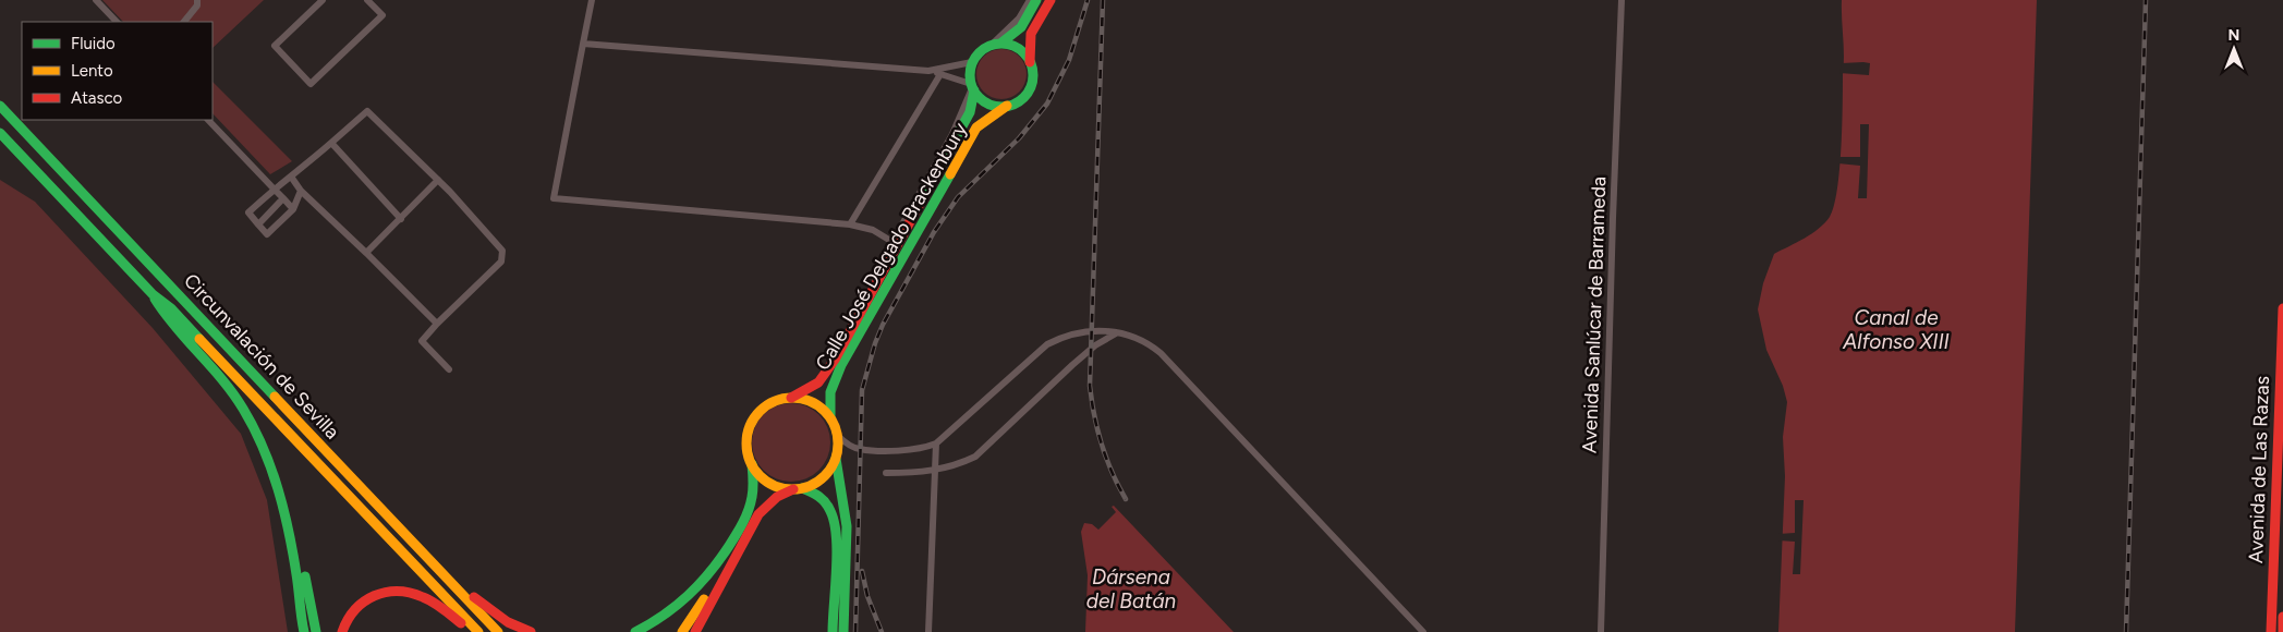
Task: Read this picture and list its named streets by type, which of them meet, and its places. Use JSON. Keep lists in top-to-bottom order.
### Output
{
  "streets": {
    "main road": ["Calle José Delgado Brackenbury", "Circunvalación de Sevilla", "Avenida de Las Razas"],
    "street": ["Avenida Sanlúcar de Barrameda"]
  },
  "water": ["Canal de Alfonso XIII", "Dársena del Batán"],
  "legend": ["Fluido", "Lento", "Atasco"],
  "north": "top"
}
